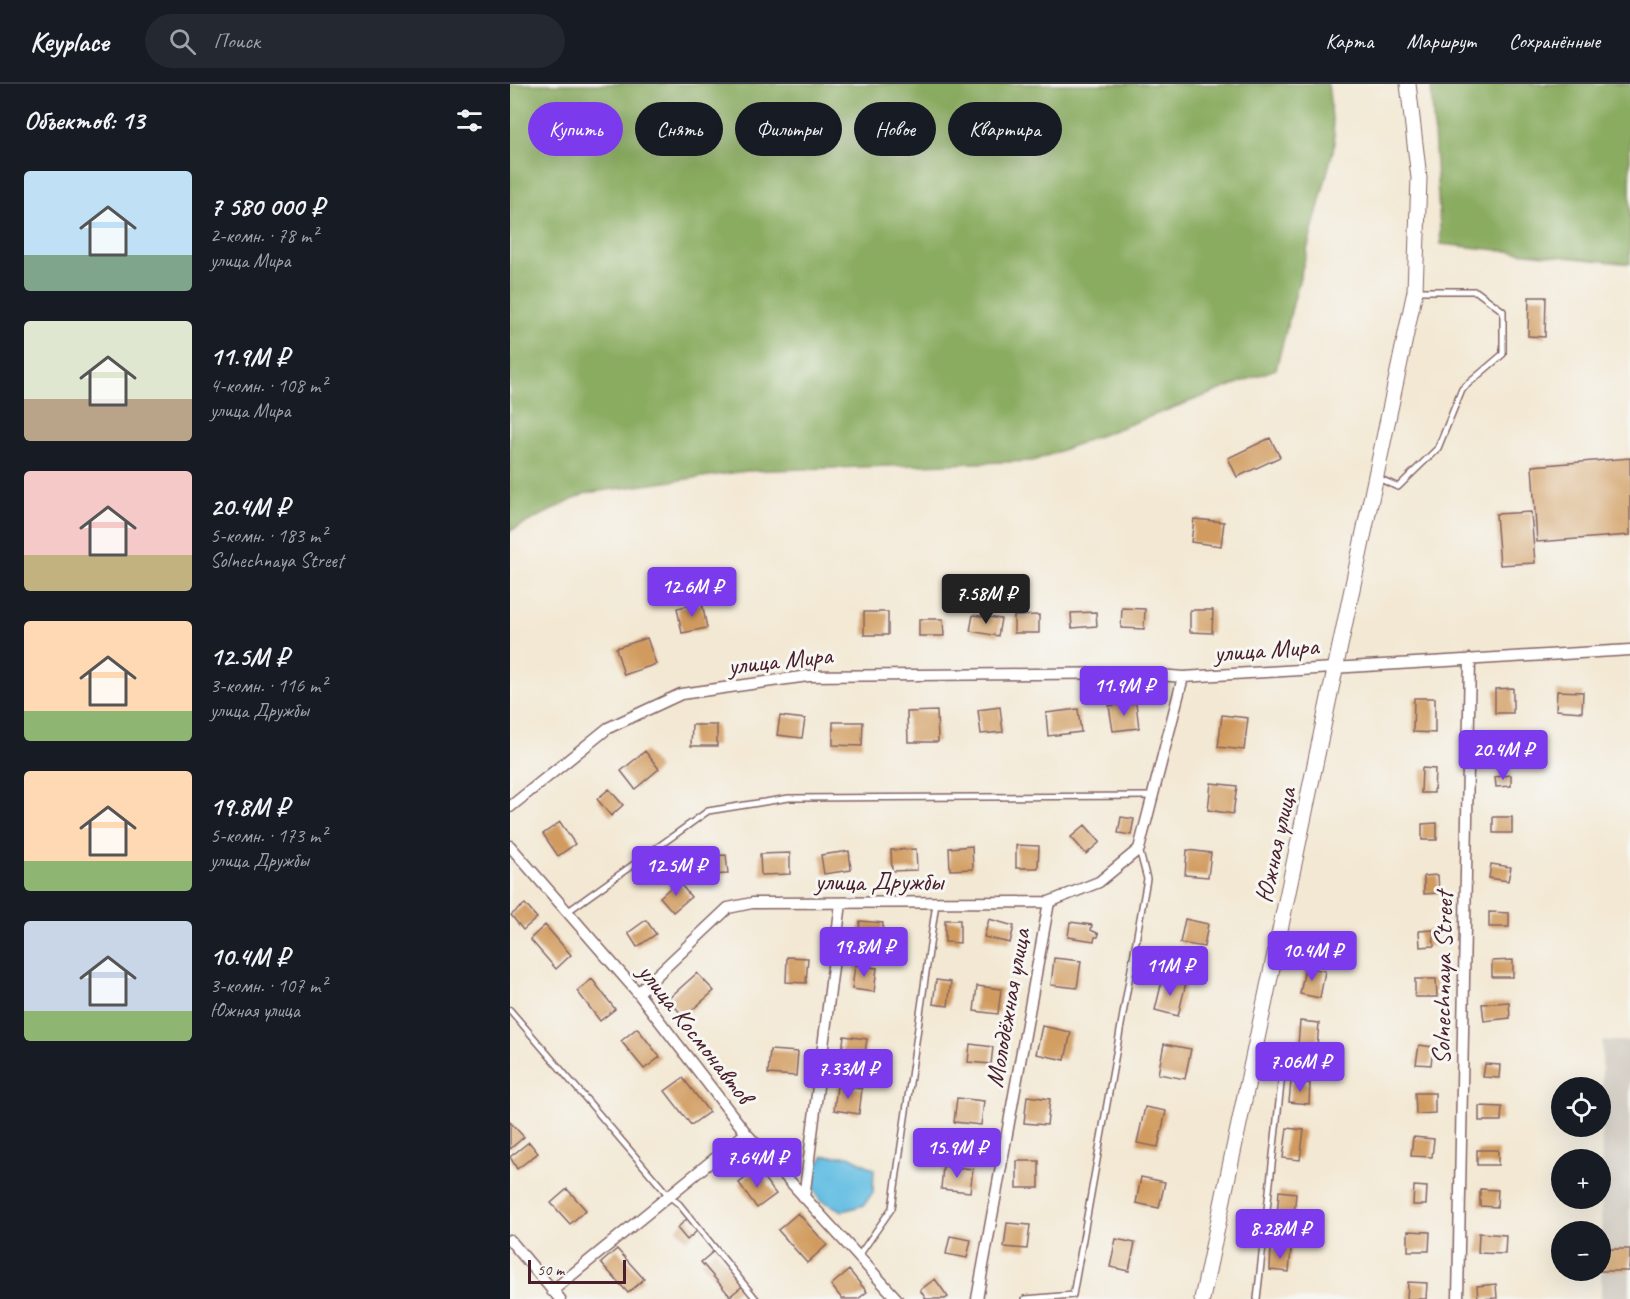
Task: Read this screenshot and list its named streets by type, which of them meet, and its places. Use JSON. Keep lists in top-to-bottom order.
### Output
{
  "streets": {
    "main road": ["Южная улица"],
    "street": [
      "улица Мира",
      "улица Дружбы",
      "Solnechnaya Street",
      "Молодёжная улица",
      "улица Космонавтов"
    ]
  },
  "crossings": [
    ["улица Мира", "Южная улица"],
    ["улица Мира", "Solnechnaya Street"],
    ["улица Дружбы", "Молодёжная улица"],
    ["улица Дружбы", "улица Космонавтов"]
  ],
  "scale_bar": "50 m",
  "page": {
    "header": "Keyplace",
    "search": "Поиск",
    "nav": ["Карта", "Маршрут", "Сохранённые"],
    "heading": "Объектов: 13",
    "chip": [
      "Купить",
      "Снять",
      "Фильтры",
      "Новое",
      "Квартира"
    ],
    "list": [
      {
        "name": "7 580 000 ₽",
        "note": "2-комн. · 78 m² · улица Мира"
      },
      {
        "name": "11.9M ₽",
        "note": "4-комн. · 108 m² · улица Мира"
      },
      {
        "name": "20.4M ₽",
        "note": "5-комн. · 183 m² · Solnechnaya Street"
      },
      {
        "name": "12.5M ₽",
        "note": "3-комн. · 116 m² · улица Дружбы"
      },
      {
        "name": "19.8M ₽",
        "note": "5-комн. · 173 m² · улица Дружбы"
      },
      {
        "name": "10.4M ₽",
        "note": "3-комн. · 107 m² · Южная улица"
      }
    ],
    "price": [
      "12.6M ₽",
      "7.58M ₽",
      "11.9M ₽",
      "20.4M ₽",
      "12.5M ₽",
      "19.8M ₽",
      "10.4M ₽",
      "11M ₽",
      "7.06M ₽",
      "7.33M ₽",
      "15.9M ₽",
      "7.64M ₽",
      "8.28M ₽"
    ],
    "map_buttons": ["+", "−"],
    "scale": "50 m"
  }
}
